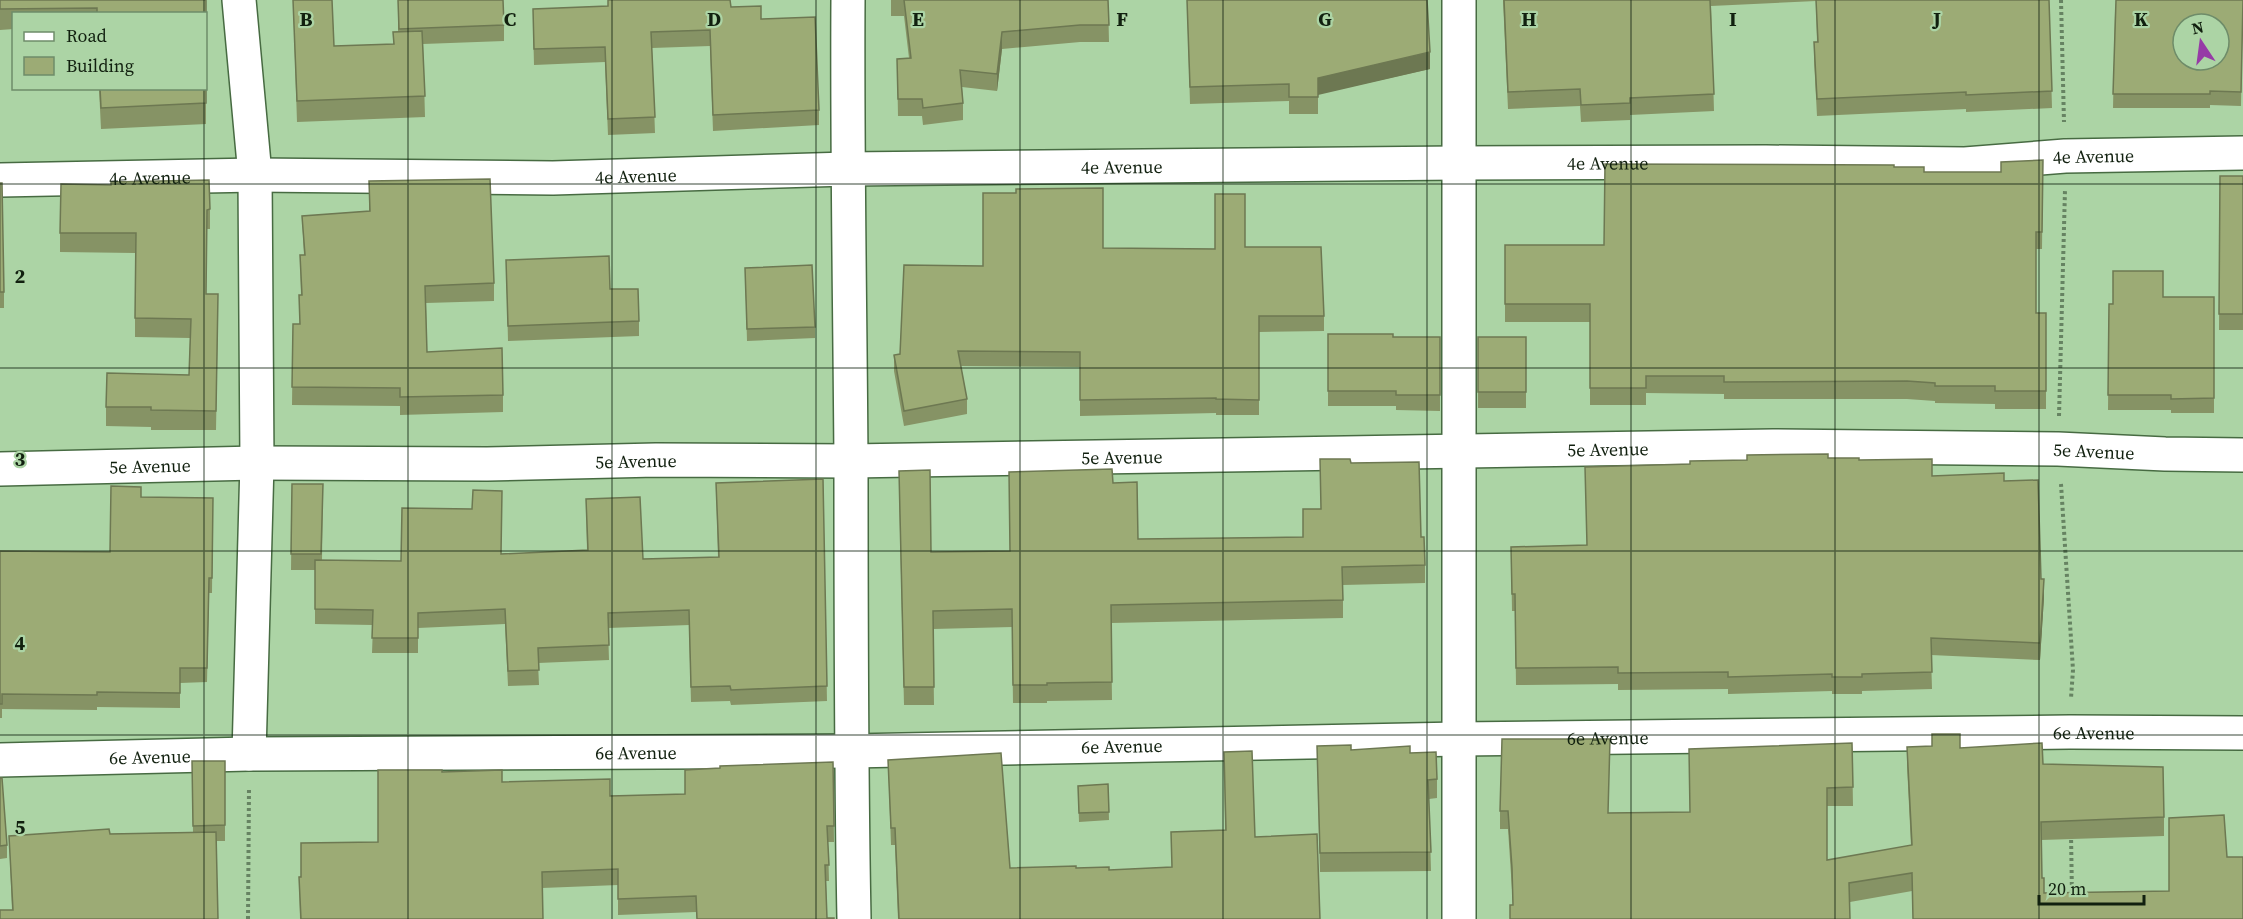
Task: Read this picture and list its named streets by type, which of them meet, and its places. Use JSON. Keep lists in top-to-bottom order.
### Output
{
  "streets": {
    "street": ["4e Avenue", "5e Avenue", "6e Avenue"]
  },
  "legend": ["Road", "Building"],
  "scale_bar": "20 m",
  "north": "top",
  "grid": {
    "columns": [
      "B",
      "C",
      "D",
      "E",
      "F",
      "G",
      "H",
      "I",
      "J",
      "K"
    ],
    "rows": [
      "2",
      "3",
      "4",
      "5"
    ]
  }
}
